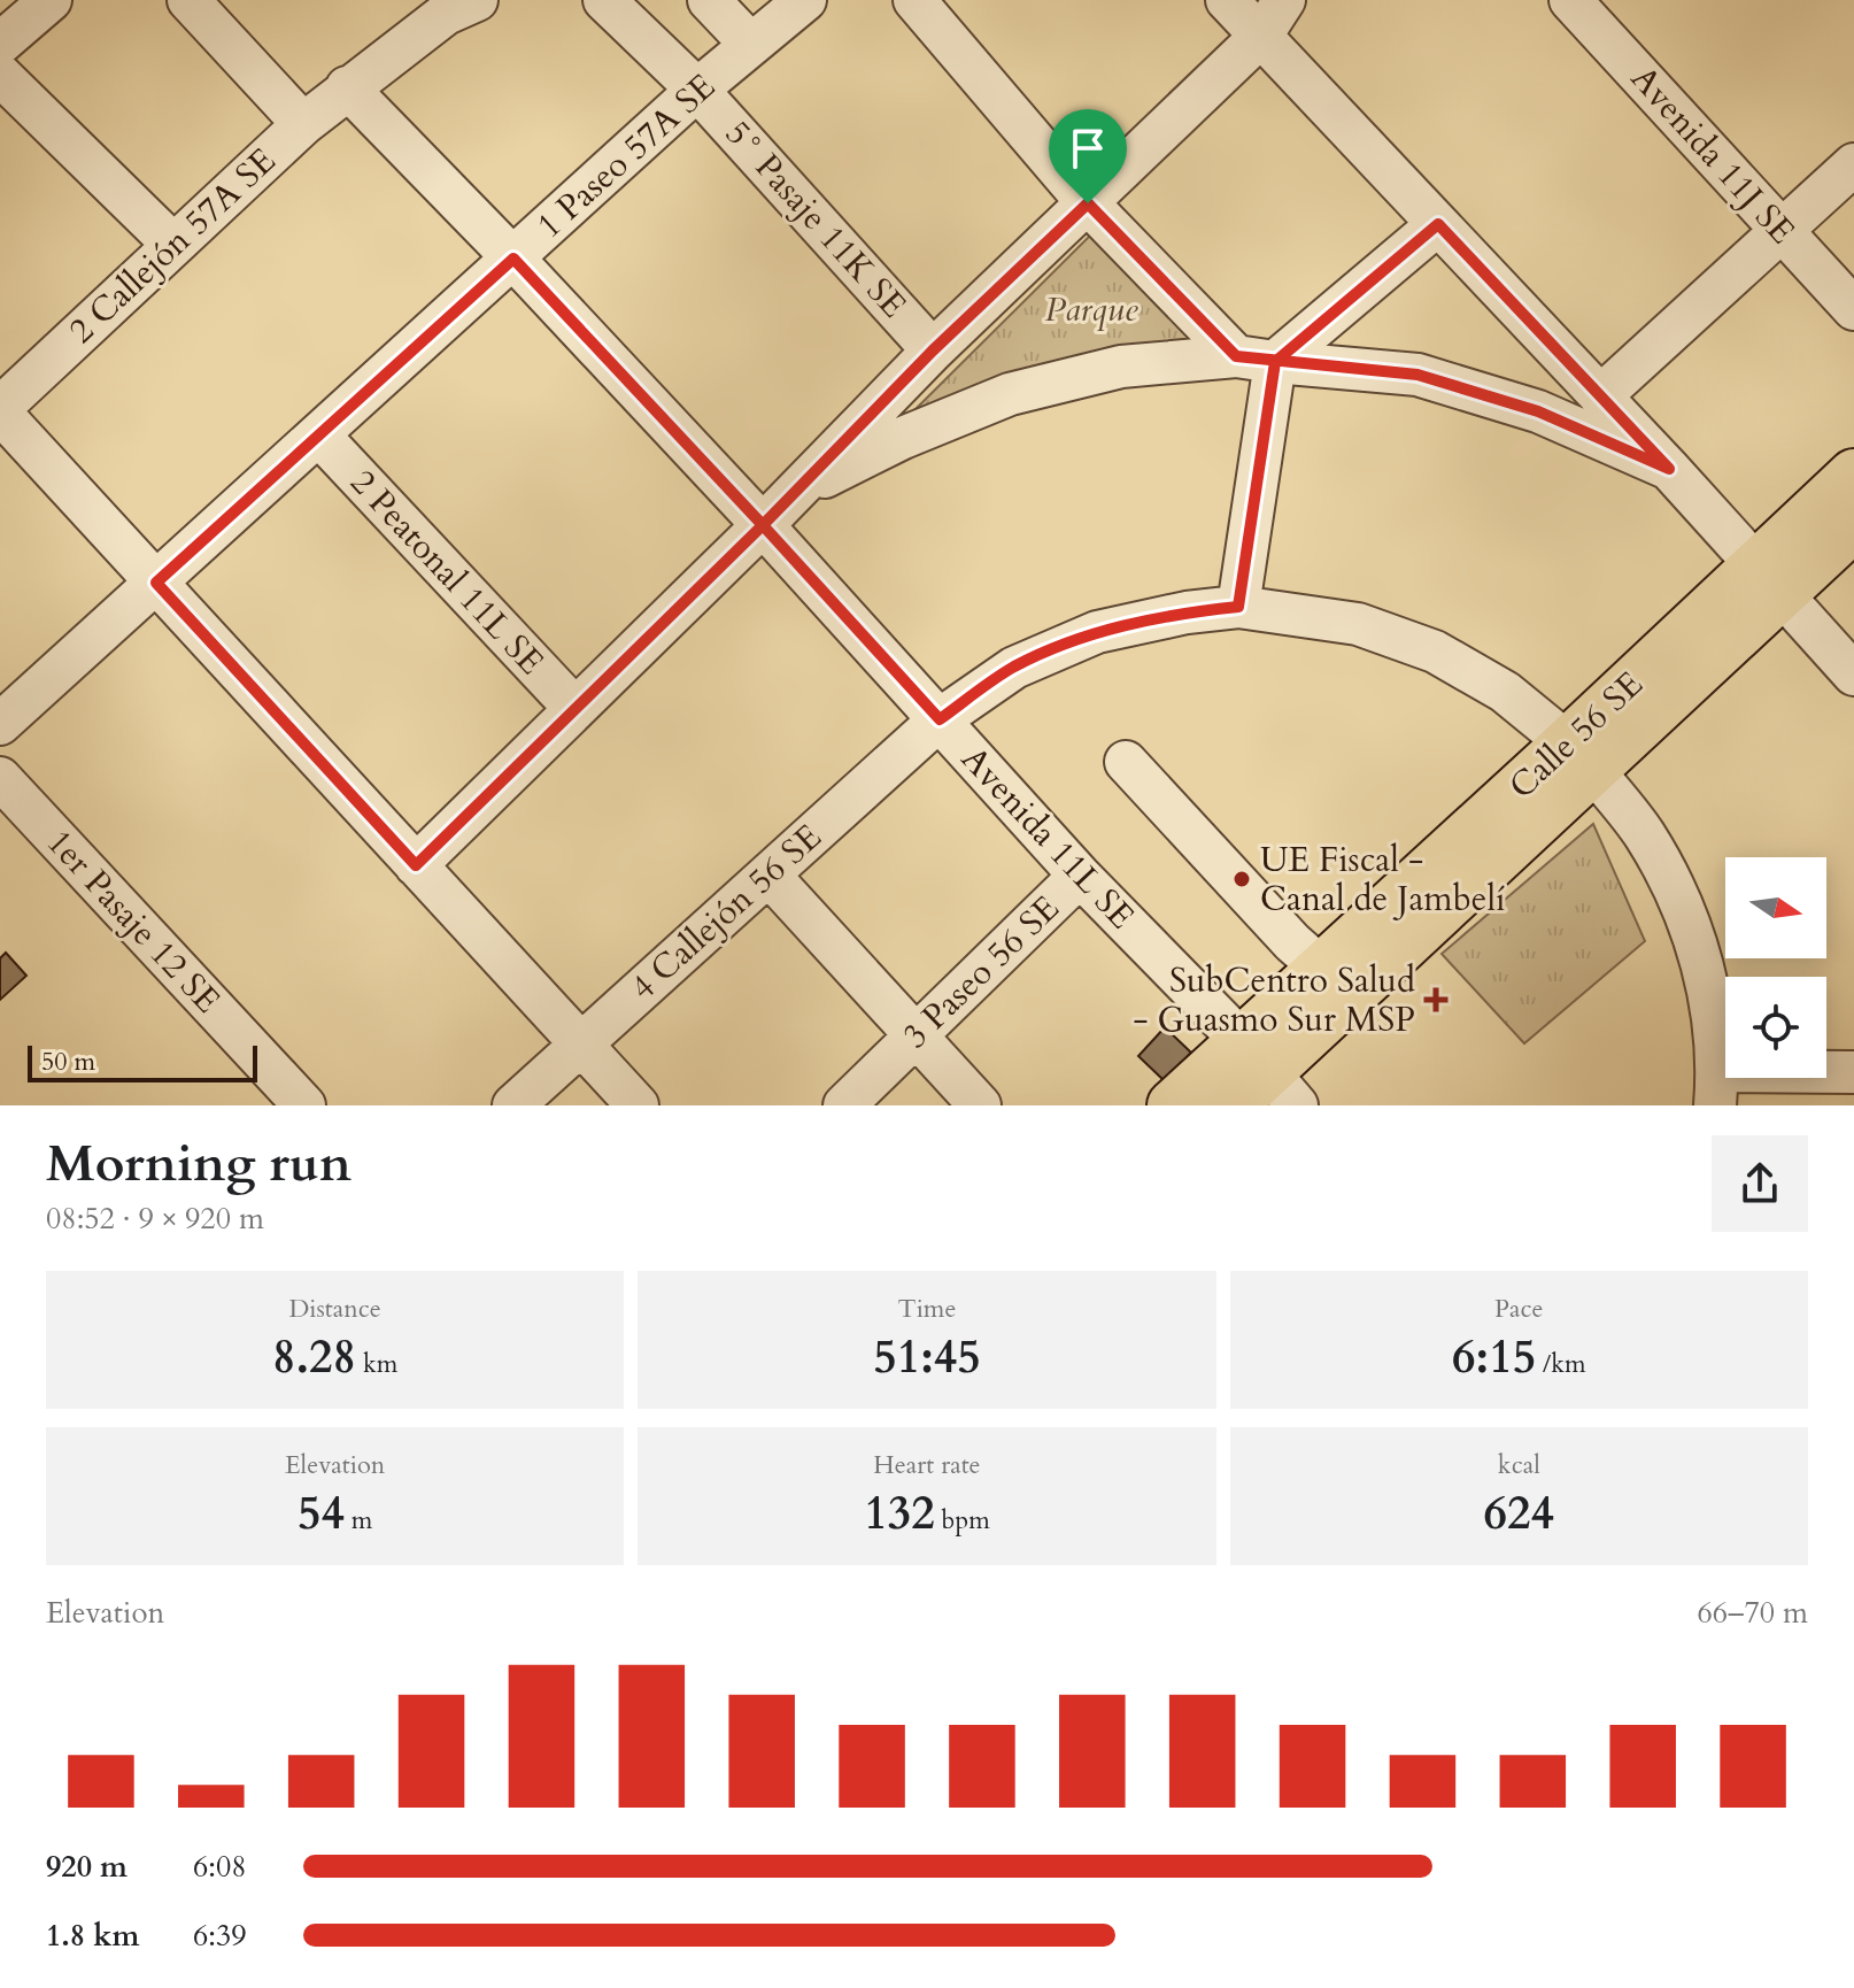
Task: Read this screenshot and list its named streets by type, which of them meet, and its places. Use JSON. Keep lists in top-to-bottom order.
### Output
{
  "streets": {
    "main road": ["Calle 56 SE"],
    "street": [
      "Avenida 11J SE",
      "1 Paseo 57A SE",
      "5° Pasaje 11K SE",
      "2 Callejón 57A SE",
      "2 Peatonal 11L SE",
      "Avenida 11L SE",
      "4 Callejón 56 SE",
      "1er Pasaje 12 SE",
      "3 Paseo 56 SE"
    ]
  },
  "crossings": [
    ["1 Paseo 57A SE", "5° Pasaje 11K SE"],
    ["1 Paseo 57A SE", "2 Peatonal 11L SE"],
    ["1 Paseo 57A SE", "Avenida 11L SE"],
    ["2 Callejón 57A SE", "Avenida 11L SE"],
    ["Calle 56 SE", "Avenida 11L SE"],
    ["Calle 56 SE", "4 Callejón 56 SE"],
    ["Avenida 11L SE", "4 Callejón 56 SE"],
    ["Avenida 11L SE", "3 Paseo 56 SE"]
  ],
  "parks": ["Parque"],
  "places": {
    "other": ["UE Fiscal - Canal de Jambelí"],
    "health": ["SubCentro Salud - Guasmo Sur MSP"]
  },
  "scale_bar": "50 m",
  "north": "right",
  "page": {
    "scale": "50 m",
    "heading": ["Morning run", "08:52 · 9 × 920 m"],
    "stats": [
      ["Distance", "8.28 km"],
      ["Time", "51:45"],
      ["Pace", "6:15 /km"],
      ["Elevation", "54 m"],
      ["Heart rate", "132 bpm"],
      ["kcal", "624"]
    ],
    "chart": ["Elevation", "66–70 m"],
    "list": [
      {
        "name": "920 m",
        "note": "6:08"
      },
      {
        "name": "1.8 km",
        "note": "6:39"
      }
    ]
  }
}
